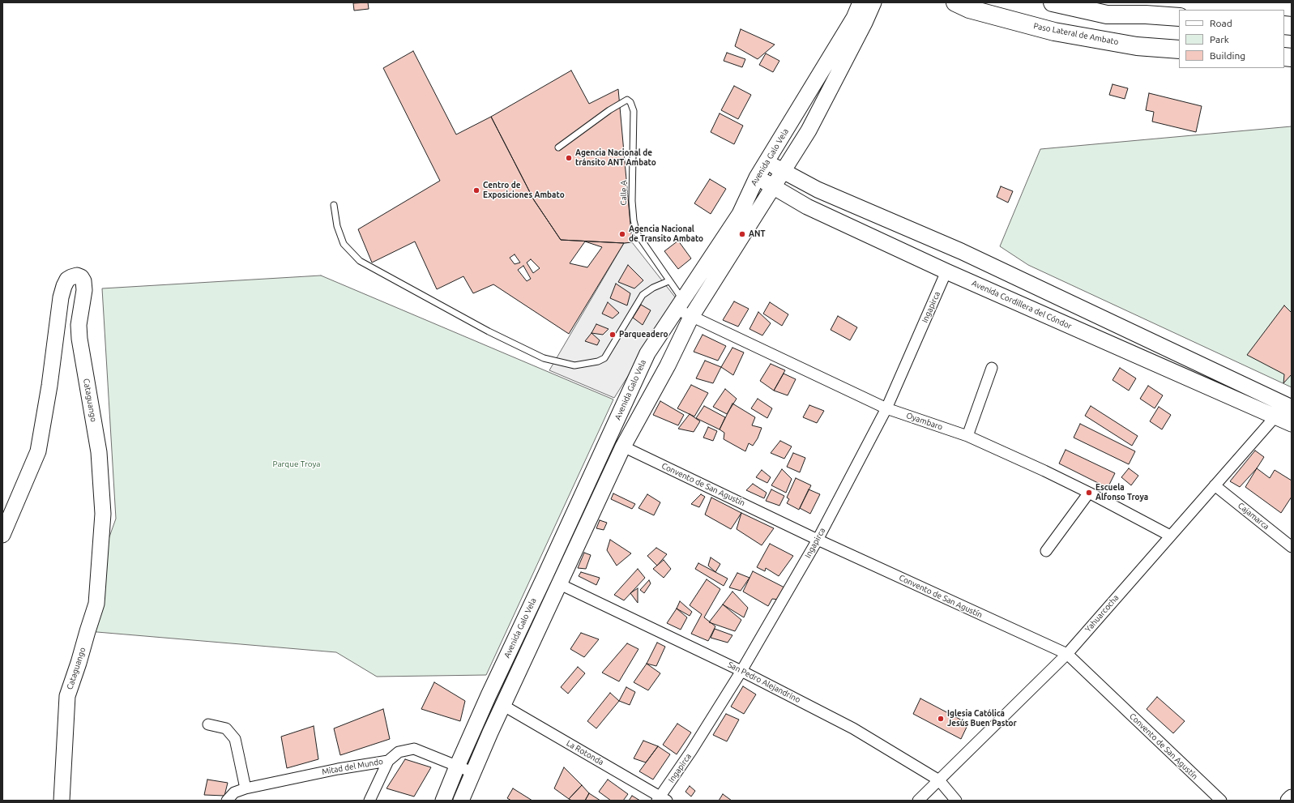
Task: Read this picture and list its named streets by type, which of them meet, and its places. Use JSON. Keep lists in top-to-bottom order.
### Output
{
  "streets": {
    "highway": ["Paso Lateral de Ambato"],
    "street": [
      "Avenida Galo Vela",
      "Avenida Cordillera del Cóndor",
      "Ingapirca",
      "Cataguango",
      "Oyambaro",
      "Convento de San Agustín",
      "Cajamarca",
      "Yahuarcocha",
      "San Pedro Alejandrino",
      "La Rotonda",
      "Mitad del Mundo"
    ],
    "lane": ["Calle A"]
  },
  "crossings": [
    ["Avenida Galo Vela", "Calle A"],
    ["Avenida Galo Vela", "Avenida Cordillera del Cóndor"],
    ["Avenida Galo Vela", "Oyambaro"],
    ["Avenida Galo Vela", "Mitad del Mundo"],
    ["Calle A", "Oyambaro"],
    ["Avenida Cordillera del Cóndor", "Ingapirca"],
    ["Avenida Cordillera del Cóndor", "Yahuarcocha"],
    ["Ingapirca", "Oyambaro"],
    ["Ingapirca", "Convento de San Agustín"],
    ["Ingapirca", "San Pedro Alejandrino"],
    ["Ingapirca", "La Rotonda"],
    ["Oyambaro", "Yahuarcocha"],
    ["Convento de San Agustín", "Yahuarcocha"],
    ["Cajamarca", "Yahuarcocha"],
    ["Yahuarcocha", "San Pedro Alejandrino"]
  ],
  "parks": ["Parque Troya"],
  "places": [
    "Agencia Nacional de tránsito ANT Ambato",
    "Centro de Exposiciones Ambato",
    "Agencia Nacional de Transito Ambato",
    "ANT",
    "Parqueadero",
    "Escuela Alfonso Troya",
    "Iglesia Católica Jesús Buen Pastor"
  ],
  "legend": ["Road", "Park", "Building"]
}
